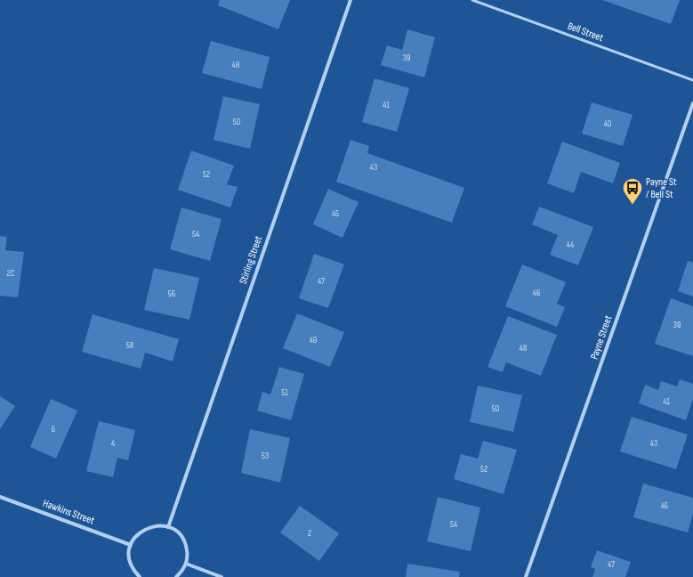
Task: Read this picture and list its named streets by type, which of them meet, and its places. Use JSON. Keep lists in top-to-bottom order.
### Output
{
  "streets": {
    "street": ["Stirling Street", "Payne Street", "Hawkins Street"],
    "lane": ["Bell Street"]
  },
  "places": {
    "bus stop": ["Payne St / Bell St"]
  },
  "house_numbers": [
    "39",
    "48",
    "41",
    "50",
    "40",
    "43",
    "52",
    "45",
    "54",
    "44",
    "2C",
    "47",
    "46",
    "56",
    "39",
    "49",
    "58",
    "48",
    "51",
    "41",
    "50",
    "6",
    "4",
    "43",
    "53",
    "52",
    "45",
    "54",
    "2",
    "47"
  ]
}
